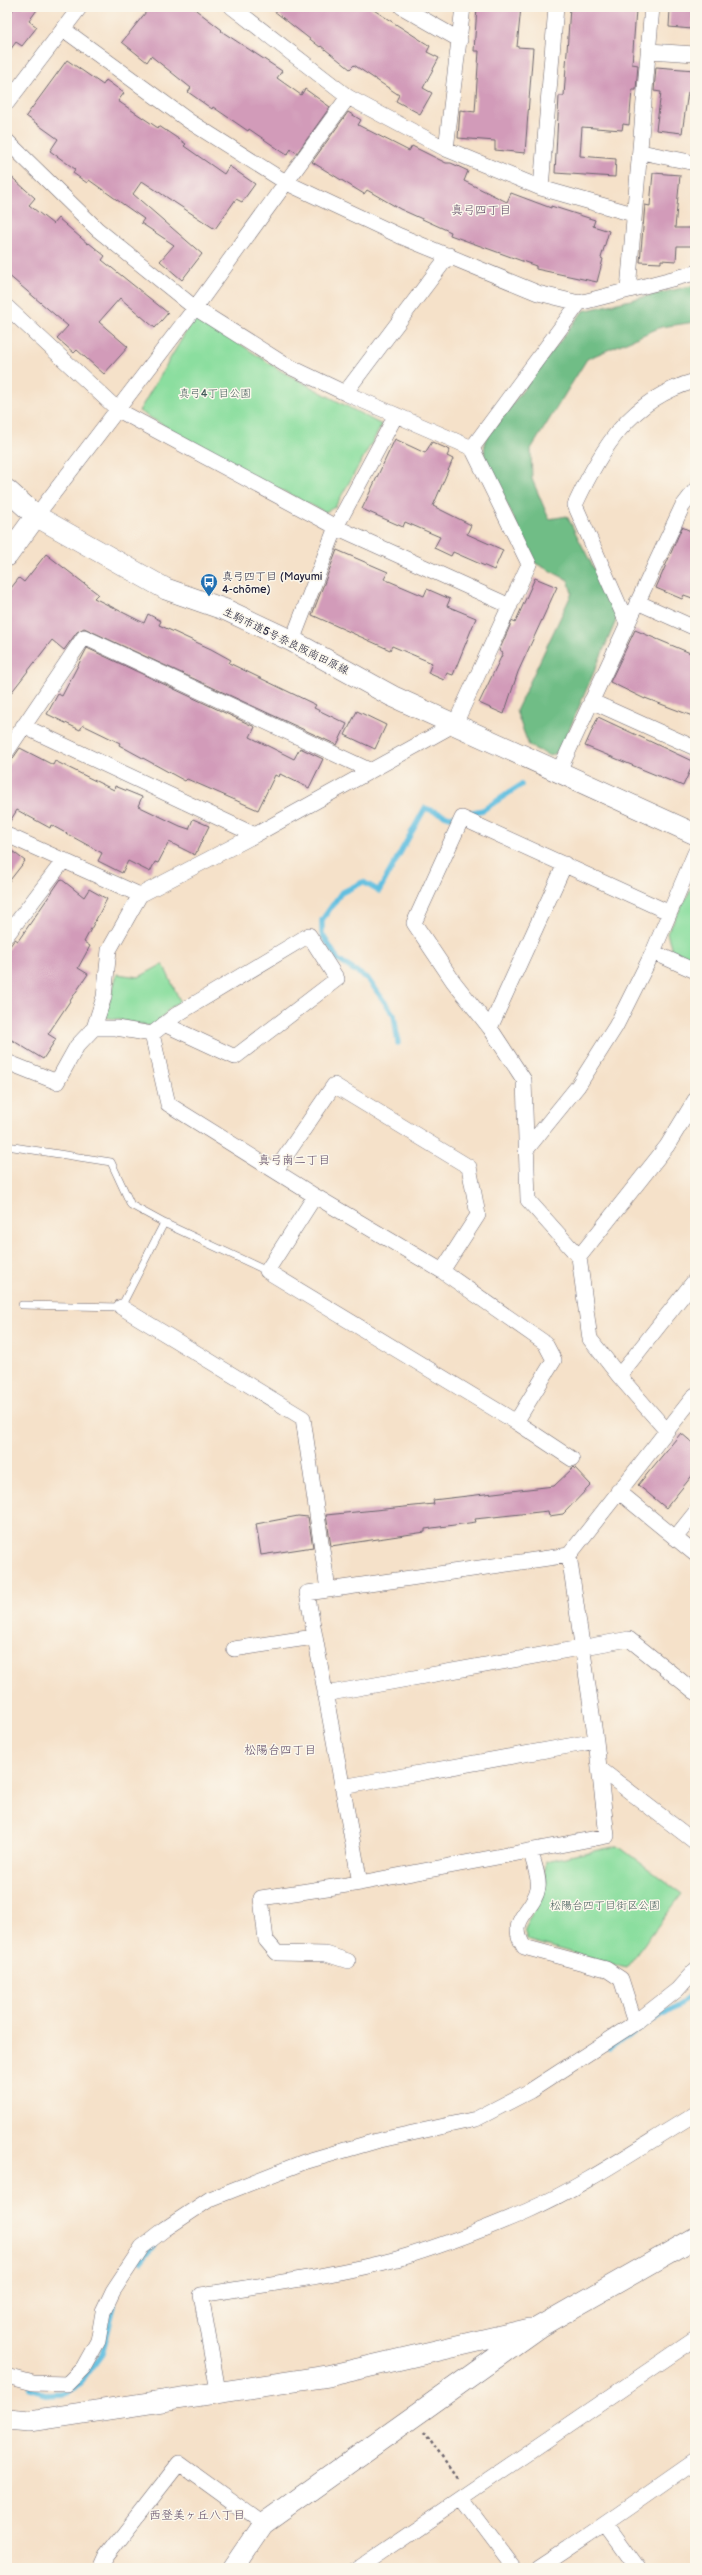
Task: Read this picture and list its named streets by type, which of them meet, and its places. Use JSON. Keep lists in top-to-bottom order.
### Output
{
  "streets": {
    "street": ["生駒市道5号奈良阪南田原線"]
  },
  "districts": [
    "真弓四丁目",
    "真弓南二丁目",
    "松陽台四丁目",
    "西登美ヶ丘八丁目"
  ],
  "parks": ["真弓4丁目公園", "松陽台四丁目街区公園"],
  "places": {
    "bus stop": ["真弓四丁目 (Mayumi 4-chōme)"]
  }
}
